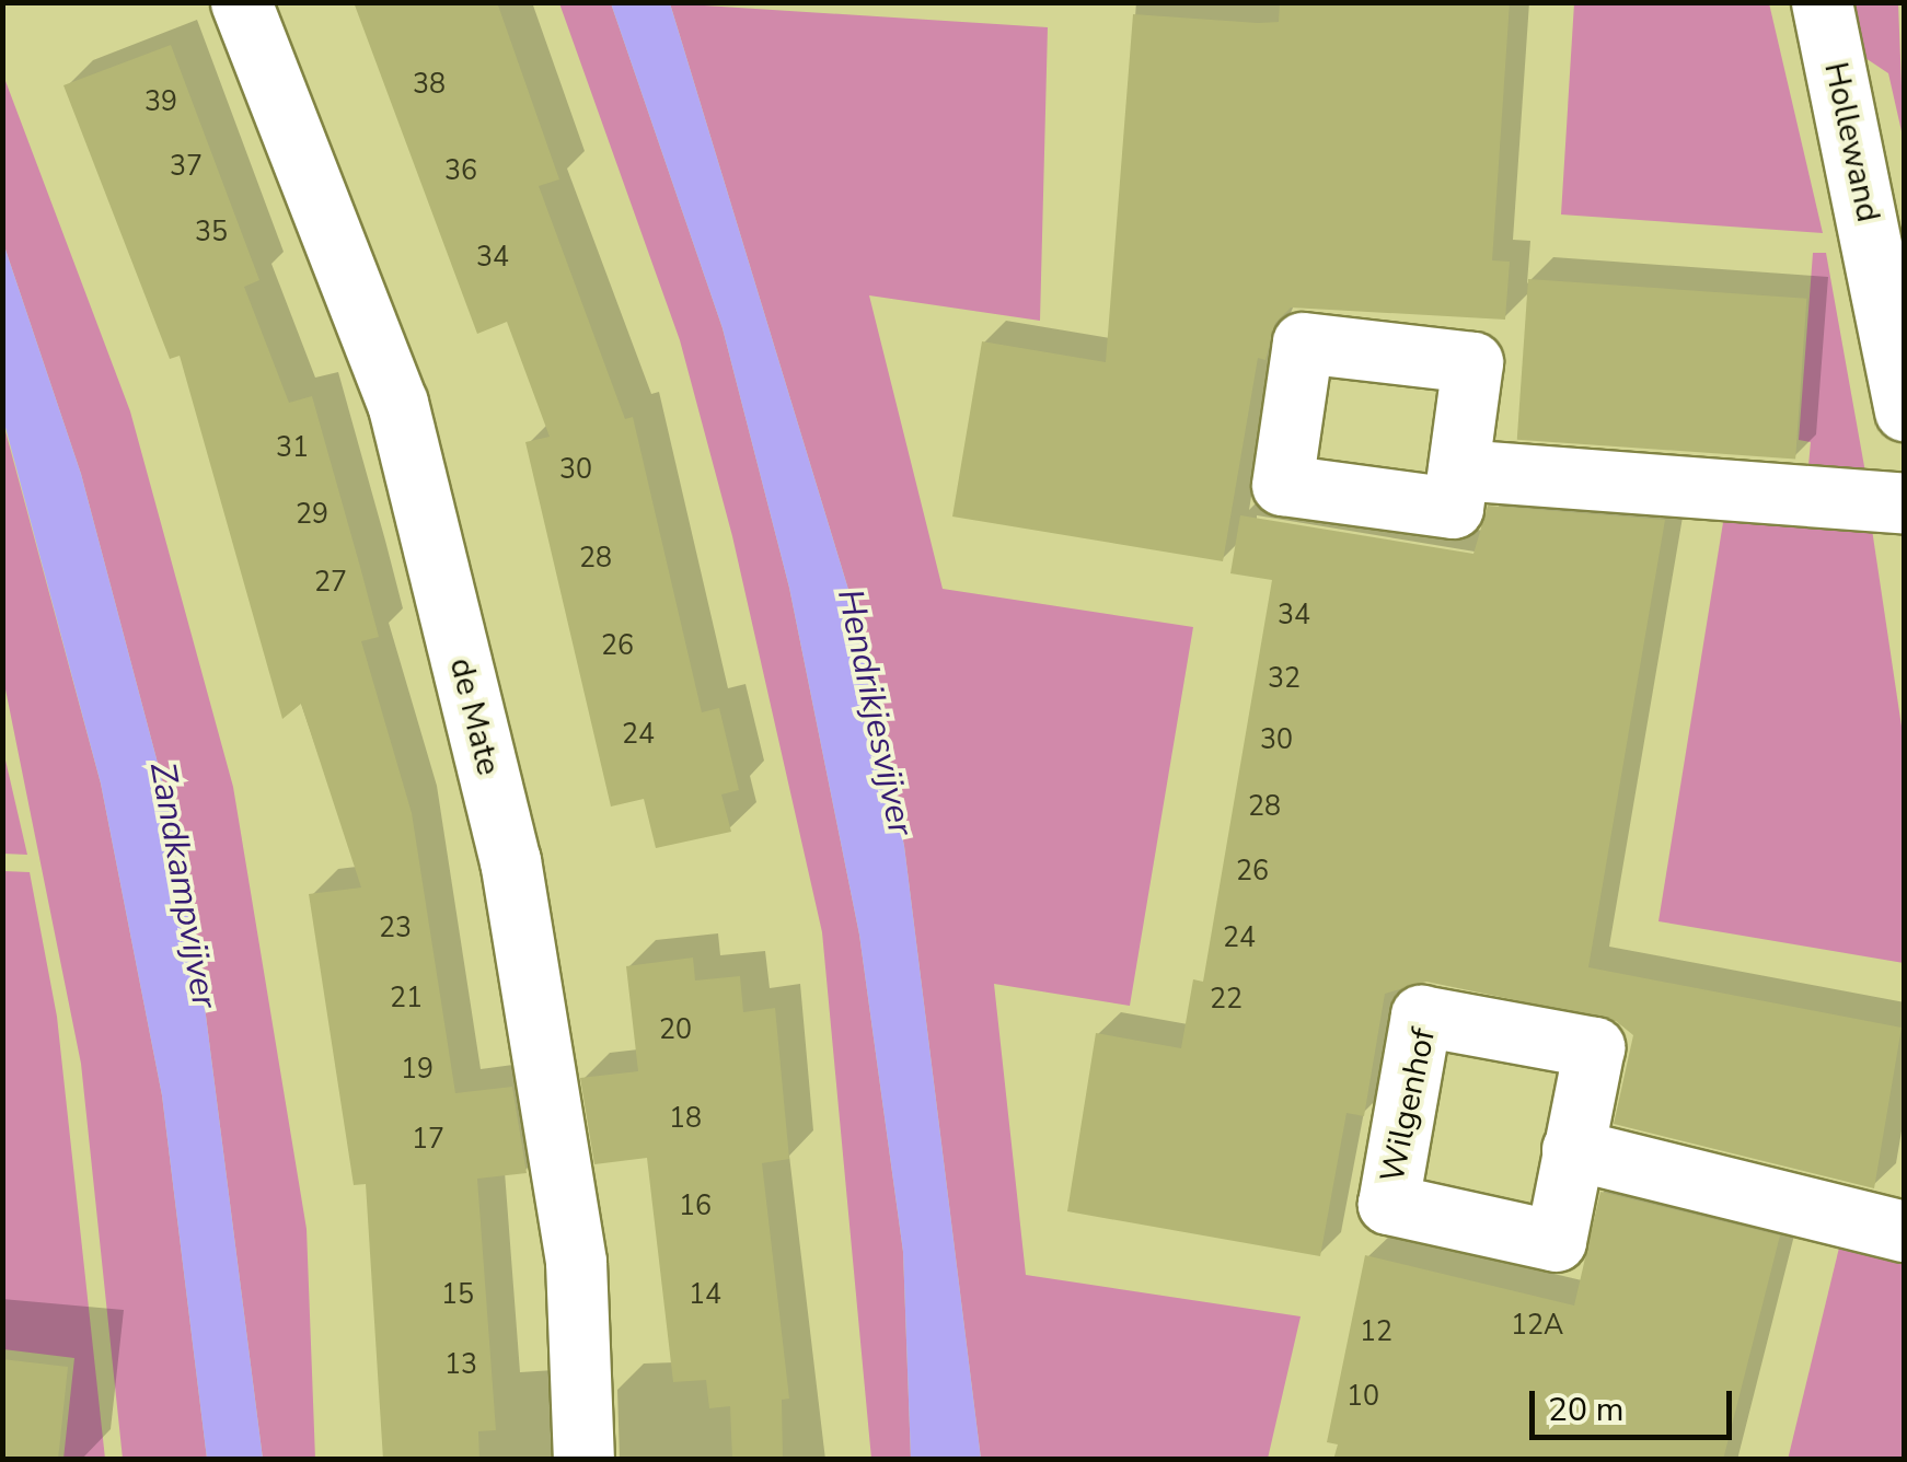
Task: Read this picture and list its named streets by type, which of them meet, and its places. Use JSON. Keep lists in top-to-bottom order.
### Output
{
  "streets": {
    "street": ["Hollewand", "de Mate"]
  },
  "water": ["Hendrikjesvijver", "Zandkampvijver"],
  "house_numbers": [
    "38",
    "39",
    "37",
    "36",
    "35",
    "34",
    "31",
    "30",
    "29",
    "28",
    "27",
    "34",
    "26",
    "32",
    "24",
    "30",
    "28",
    "26",
    "23",
    "24",
    "21",
    "22",
    "20",
    "19",
    "18",
    "17",
    "16",
    "15",
    "14",
    "12A",
    "12",
    "13",
    "10"
  ],
  "scale_bar": "20 m"
}
